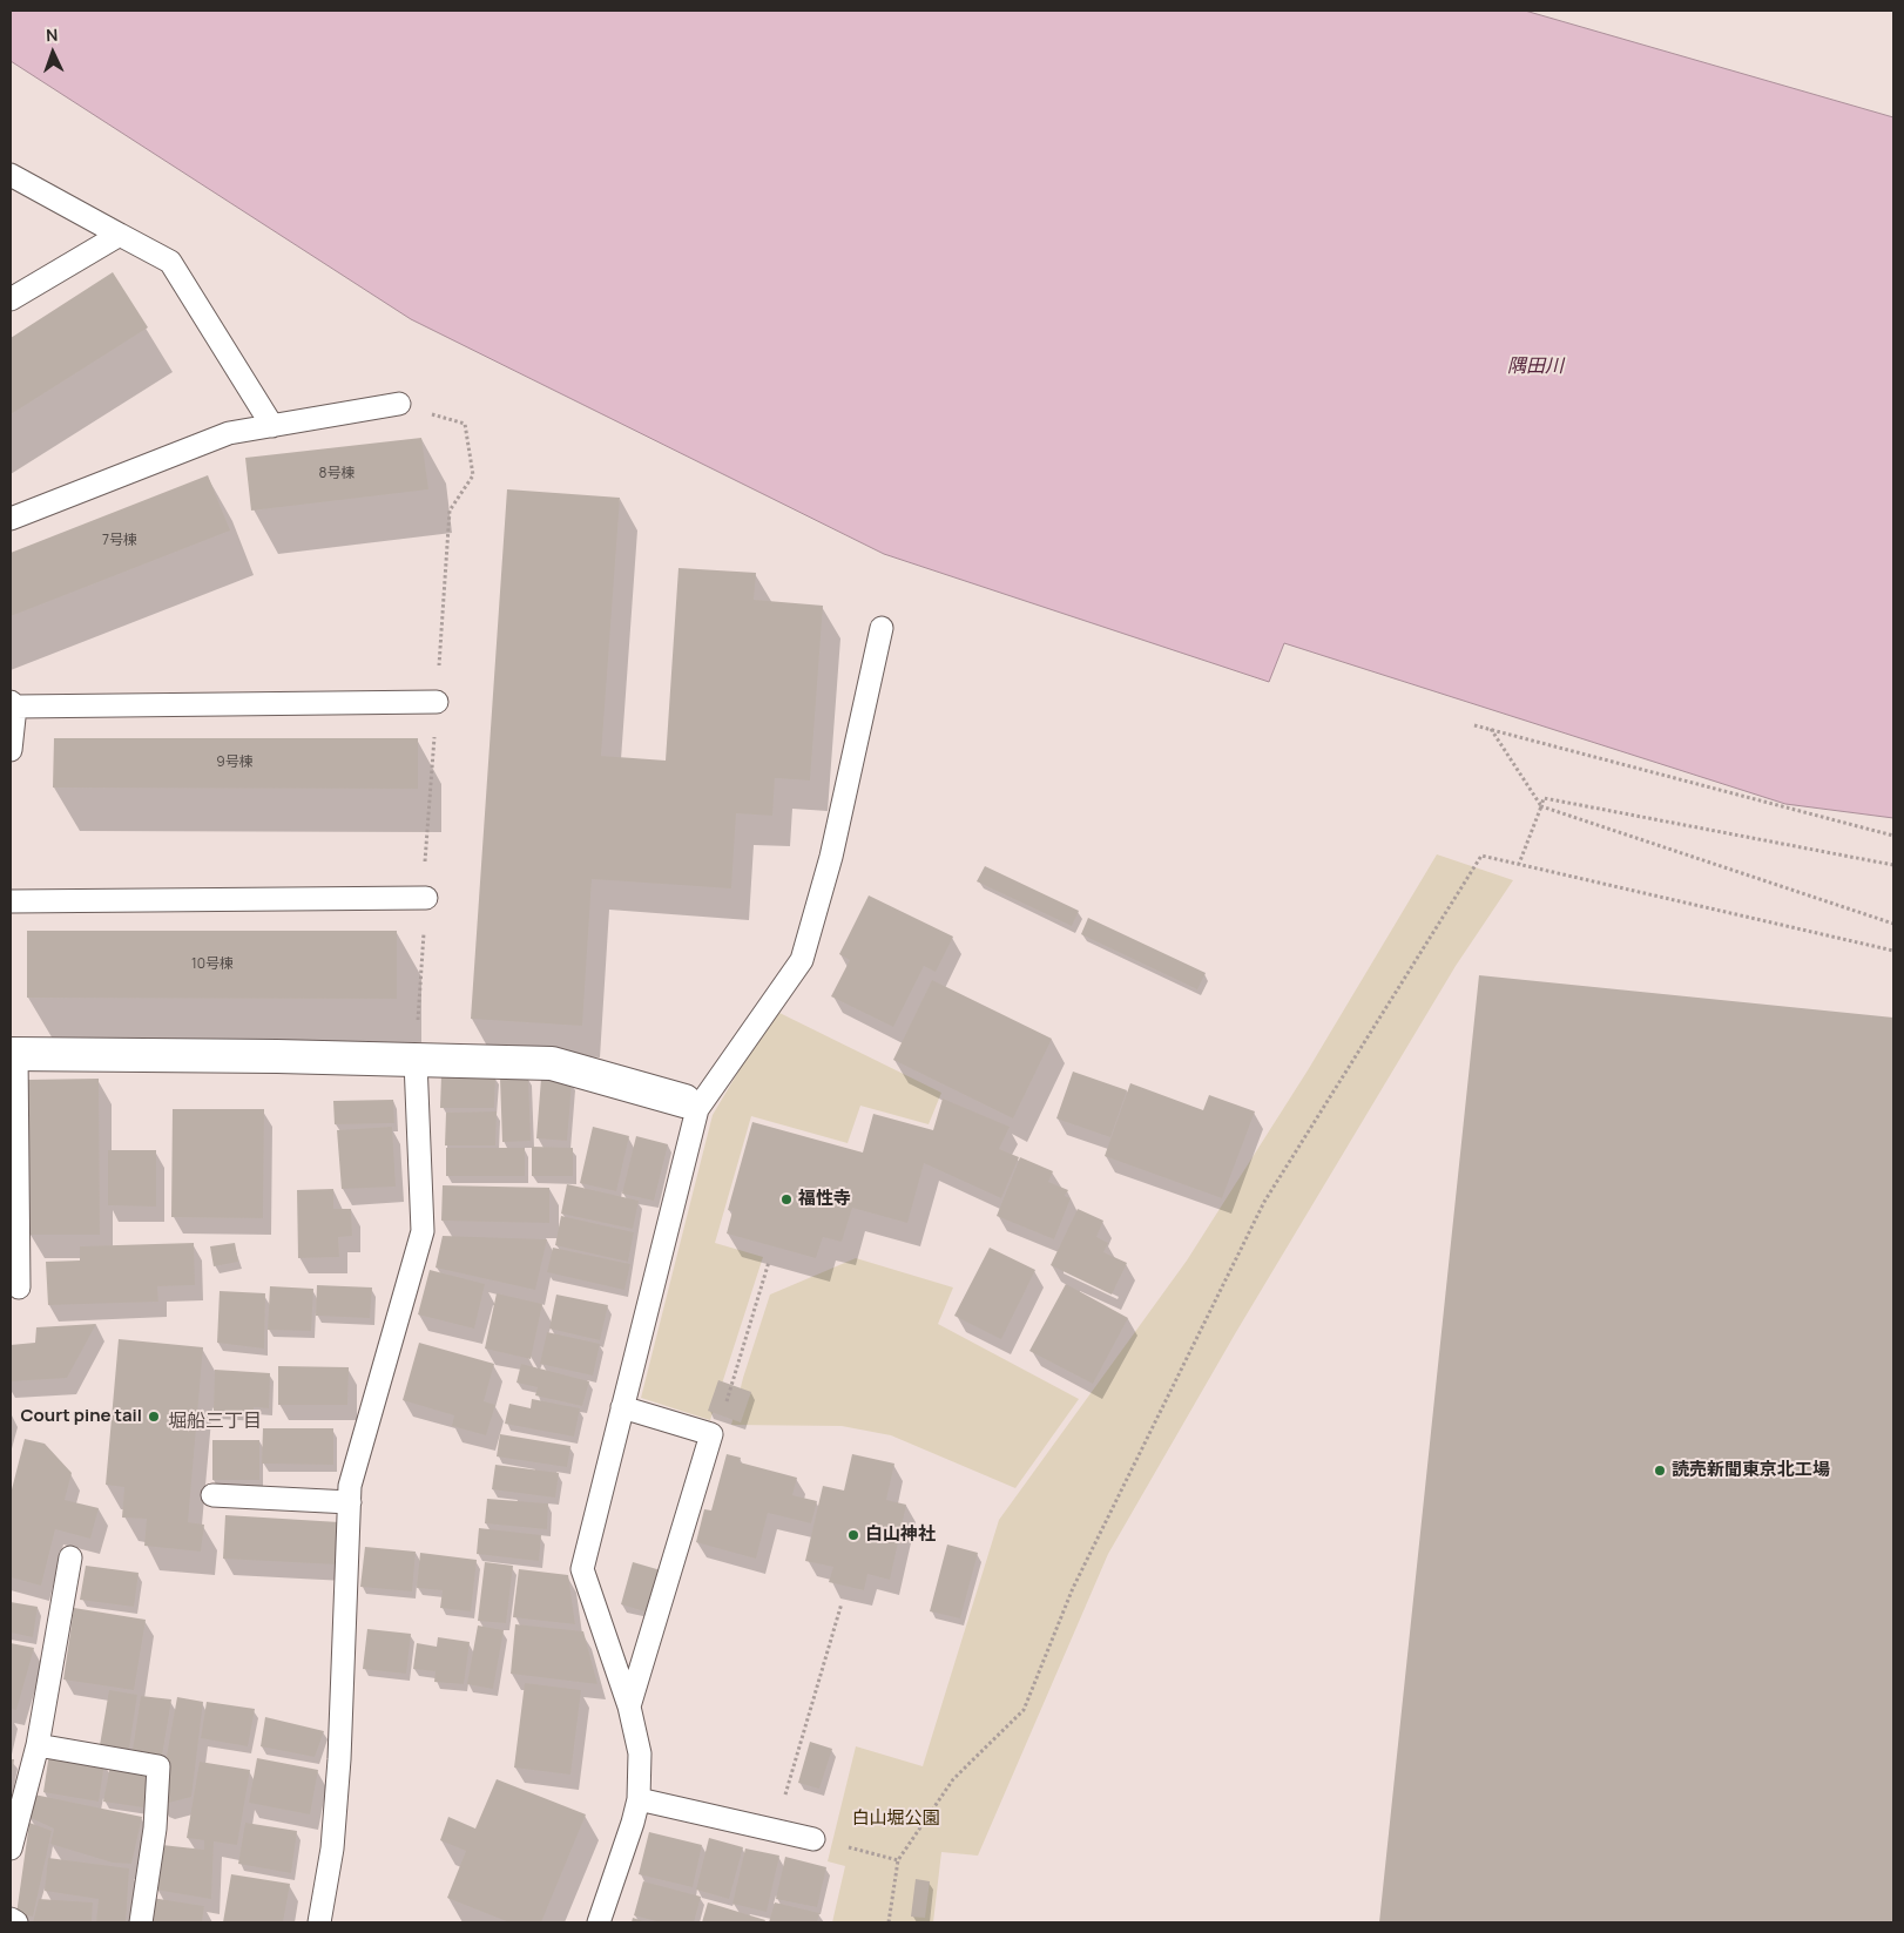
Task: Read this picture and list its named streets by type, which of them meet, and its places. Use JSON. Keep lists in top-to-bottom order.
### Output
{
  "districts": ["堀船三丁目"],
  "water": ["隅田川"],
  "parks": ["白山堀公園"],
  "places": [
    "福性寺",
    "Court pine tail",
    "読売新聞東京北工場",
    "白山神社"
  ],
  "house_numbers": [
    "8号棟",
    "7号棟",
    "9号棟",
    "10号棟"
  ],
  "north": "top"
}
